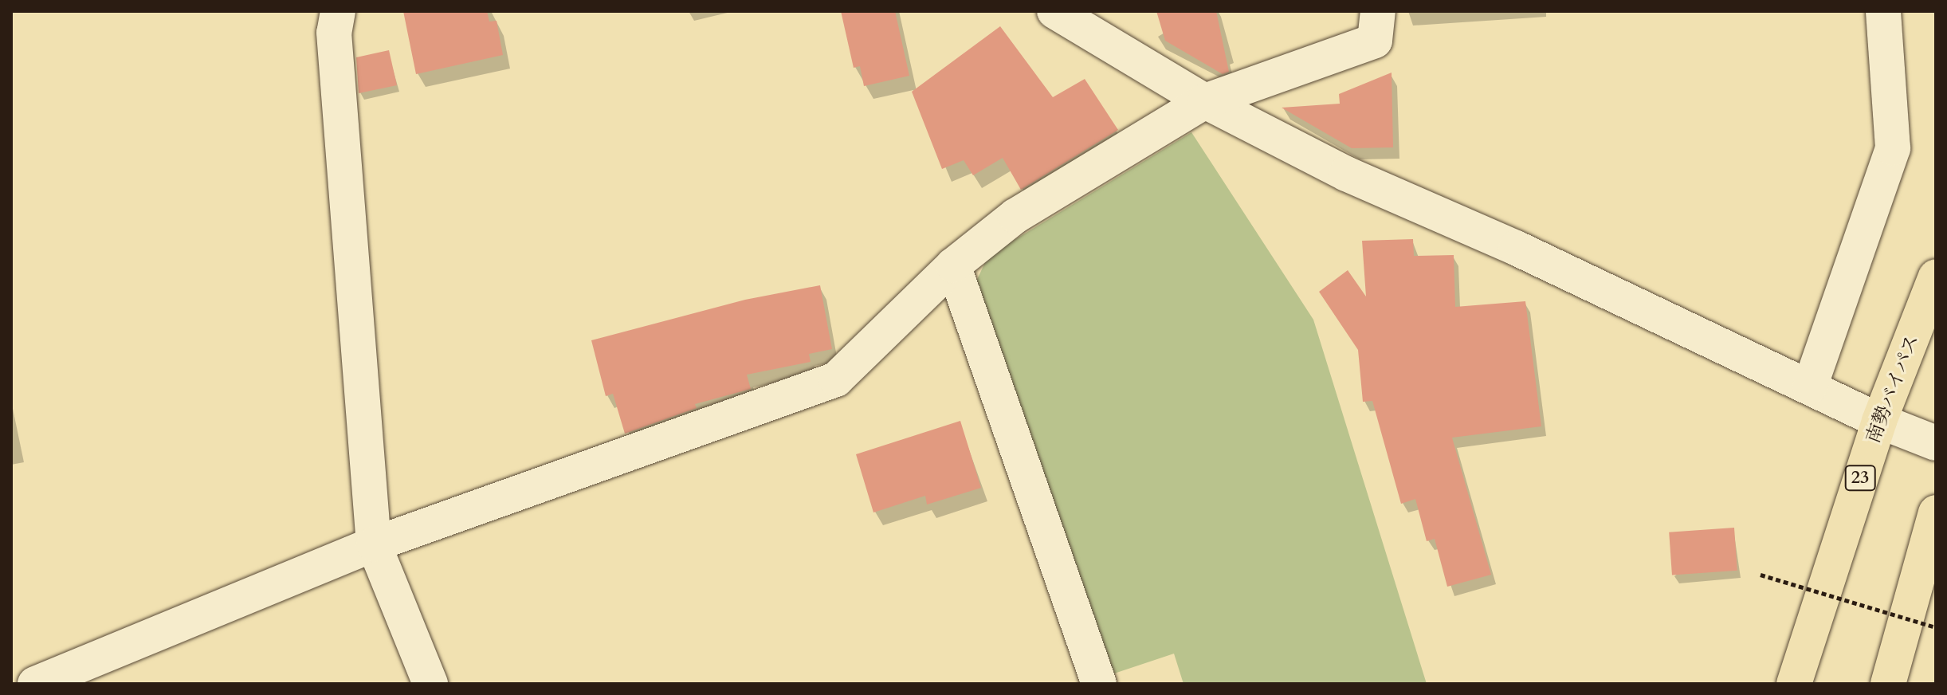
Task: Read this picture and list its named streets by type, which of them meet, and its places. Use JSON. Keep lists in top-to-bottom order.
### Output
{
  "streets": {
    "highway": ["南勢バイパス", "23"]
  }
}
